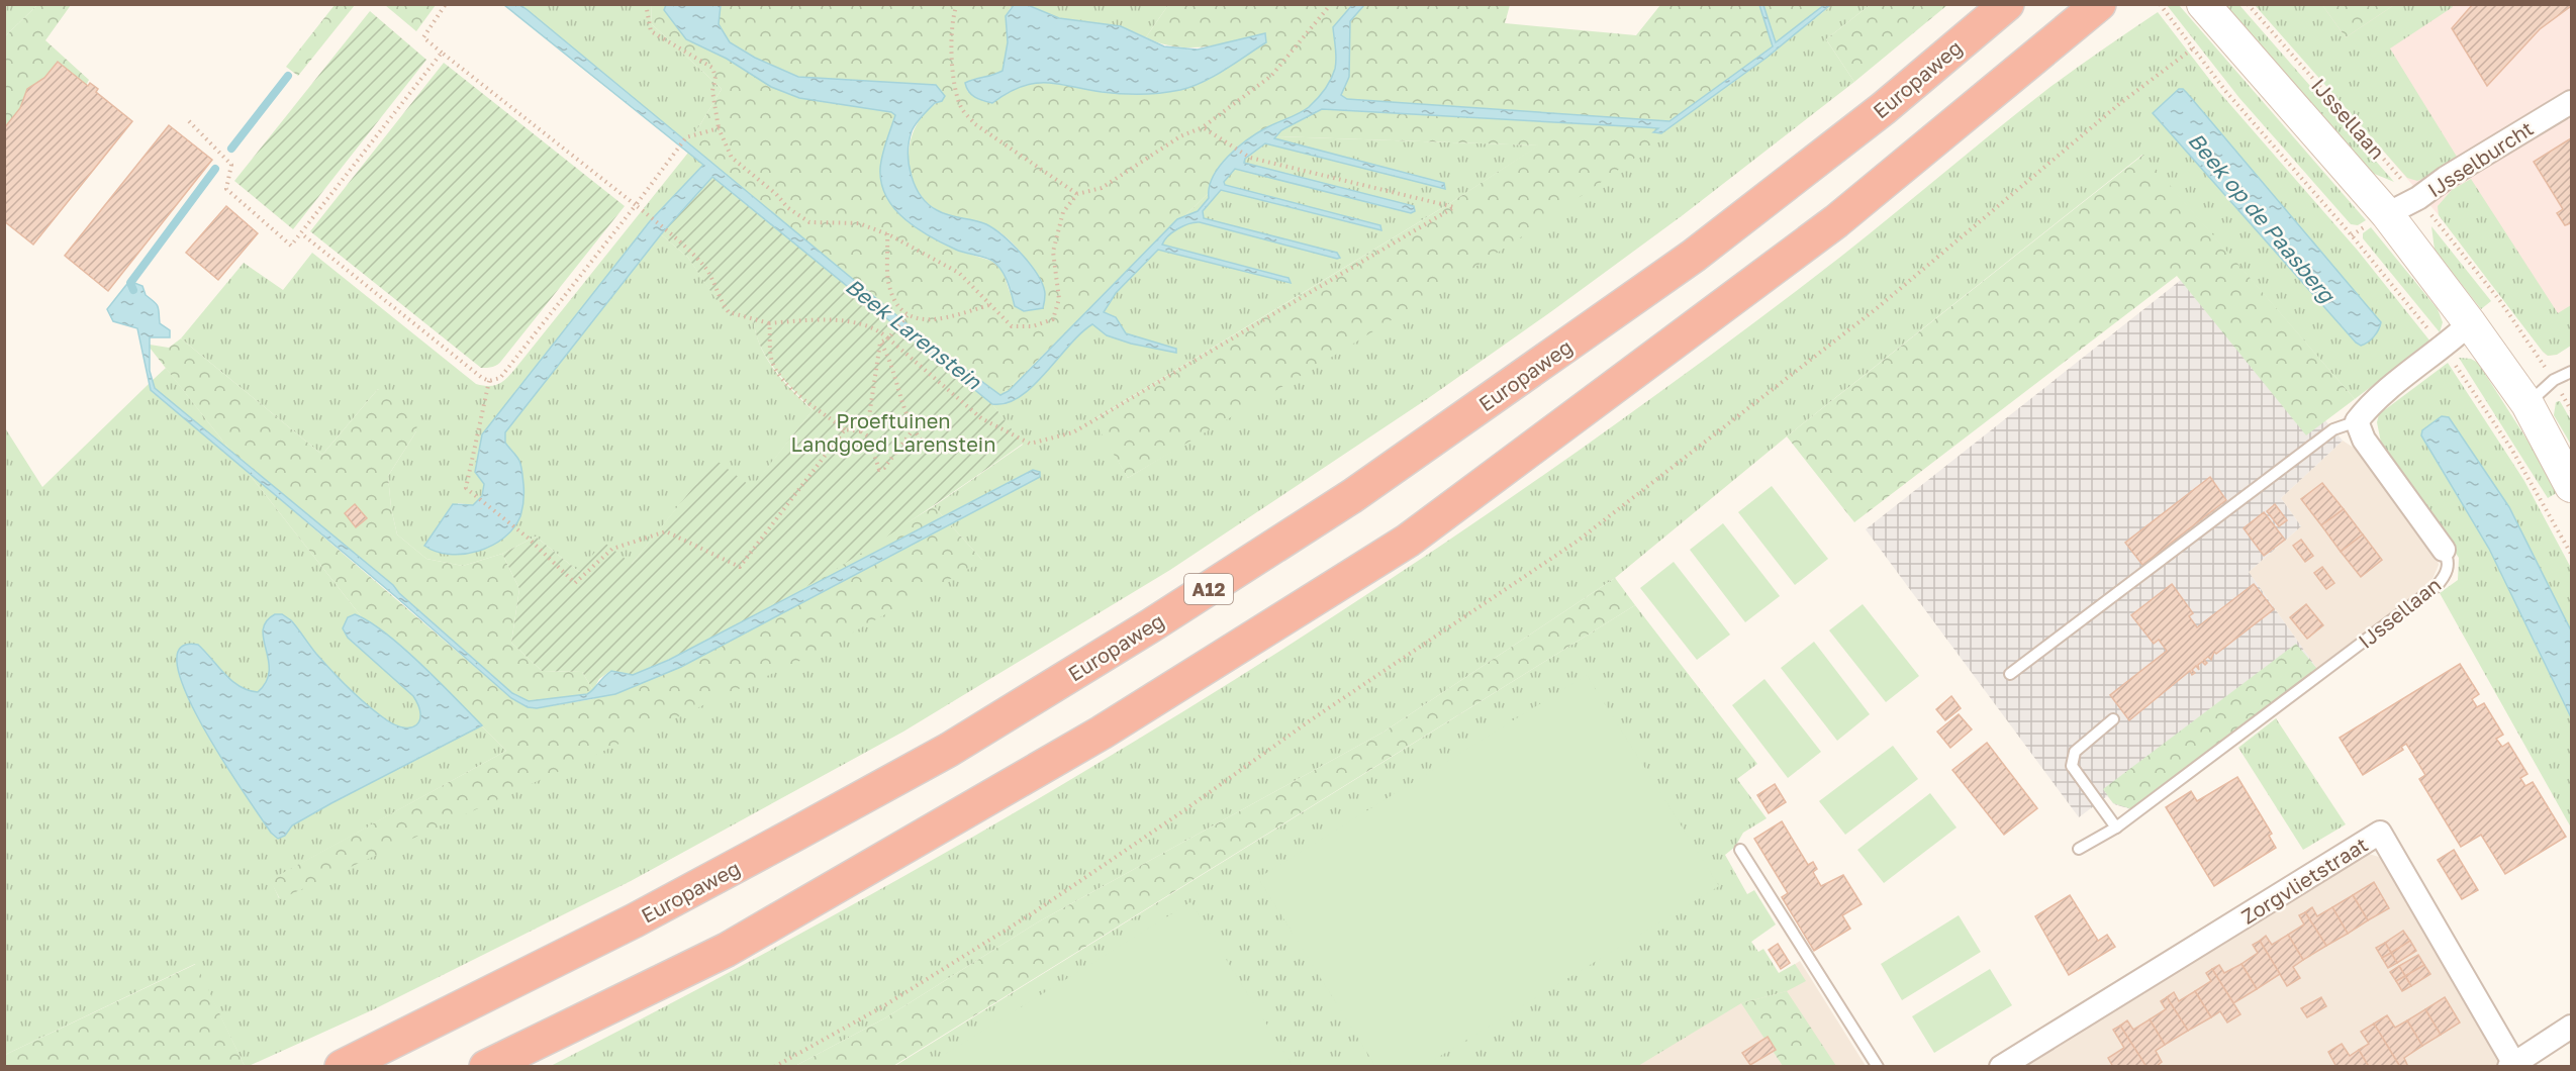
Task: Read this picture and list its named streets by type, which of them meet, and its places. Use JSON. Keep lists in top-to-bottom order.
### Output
{
  "streets": {
    "highway": ["Europaweg", "A12"],
    "main road": ["IJssellaan"],
    "street": ["IJsselburcht", "Zorgvlietstraat"]
  },
  "crossings": [
    ["IJssellaan", "IJsselburcht"]
  ],
  "water": ["Beek op de Paasberg", "Beek Larenstein"],
  "parks": ["Proeftuinen Landgoed Larenstein"]
}
